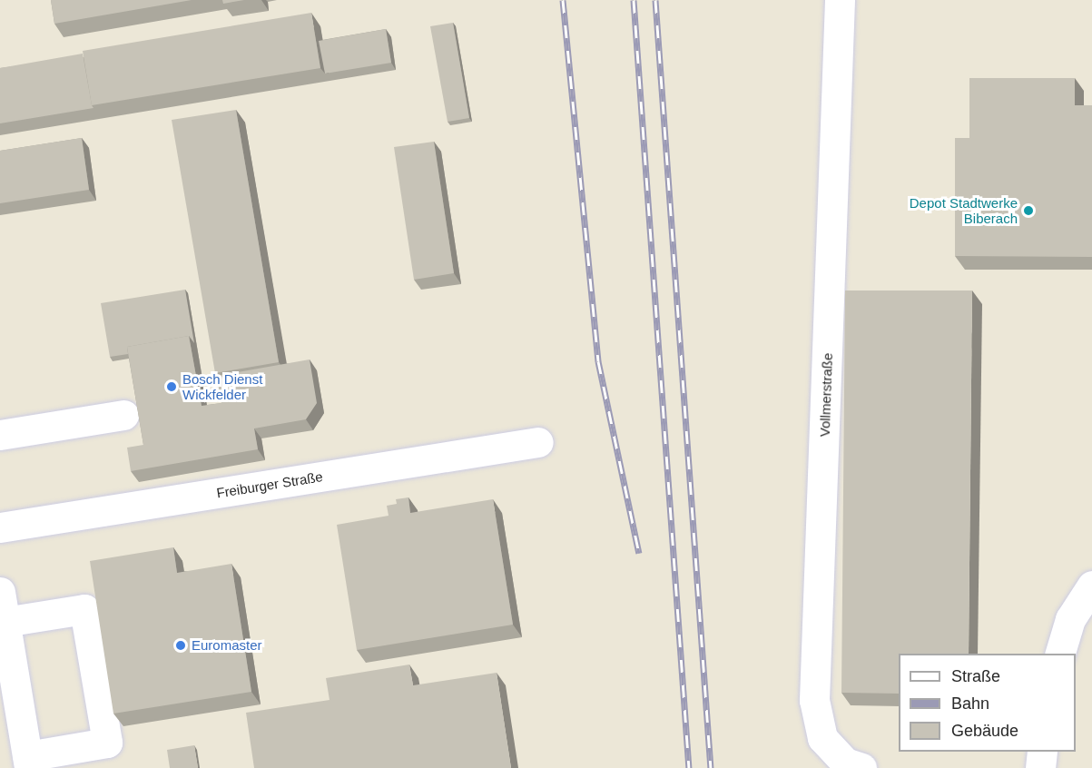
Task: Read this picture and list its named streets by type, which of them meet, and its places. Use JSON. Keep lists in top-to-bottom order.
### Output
{
  "streets": {
    "street": ["Vollmerstraße", "Freiburger Straße"]
  },
  "places": ["Depot Stadtwerke Biberach", "Bosch Dienst Wickfelder", "Euromaster"],
  "legend": ["Straße", "Bahn", "Gebäude"]
}
